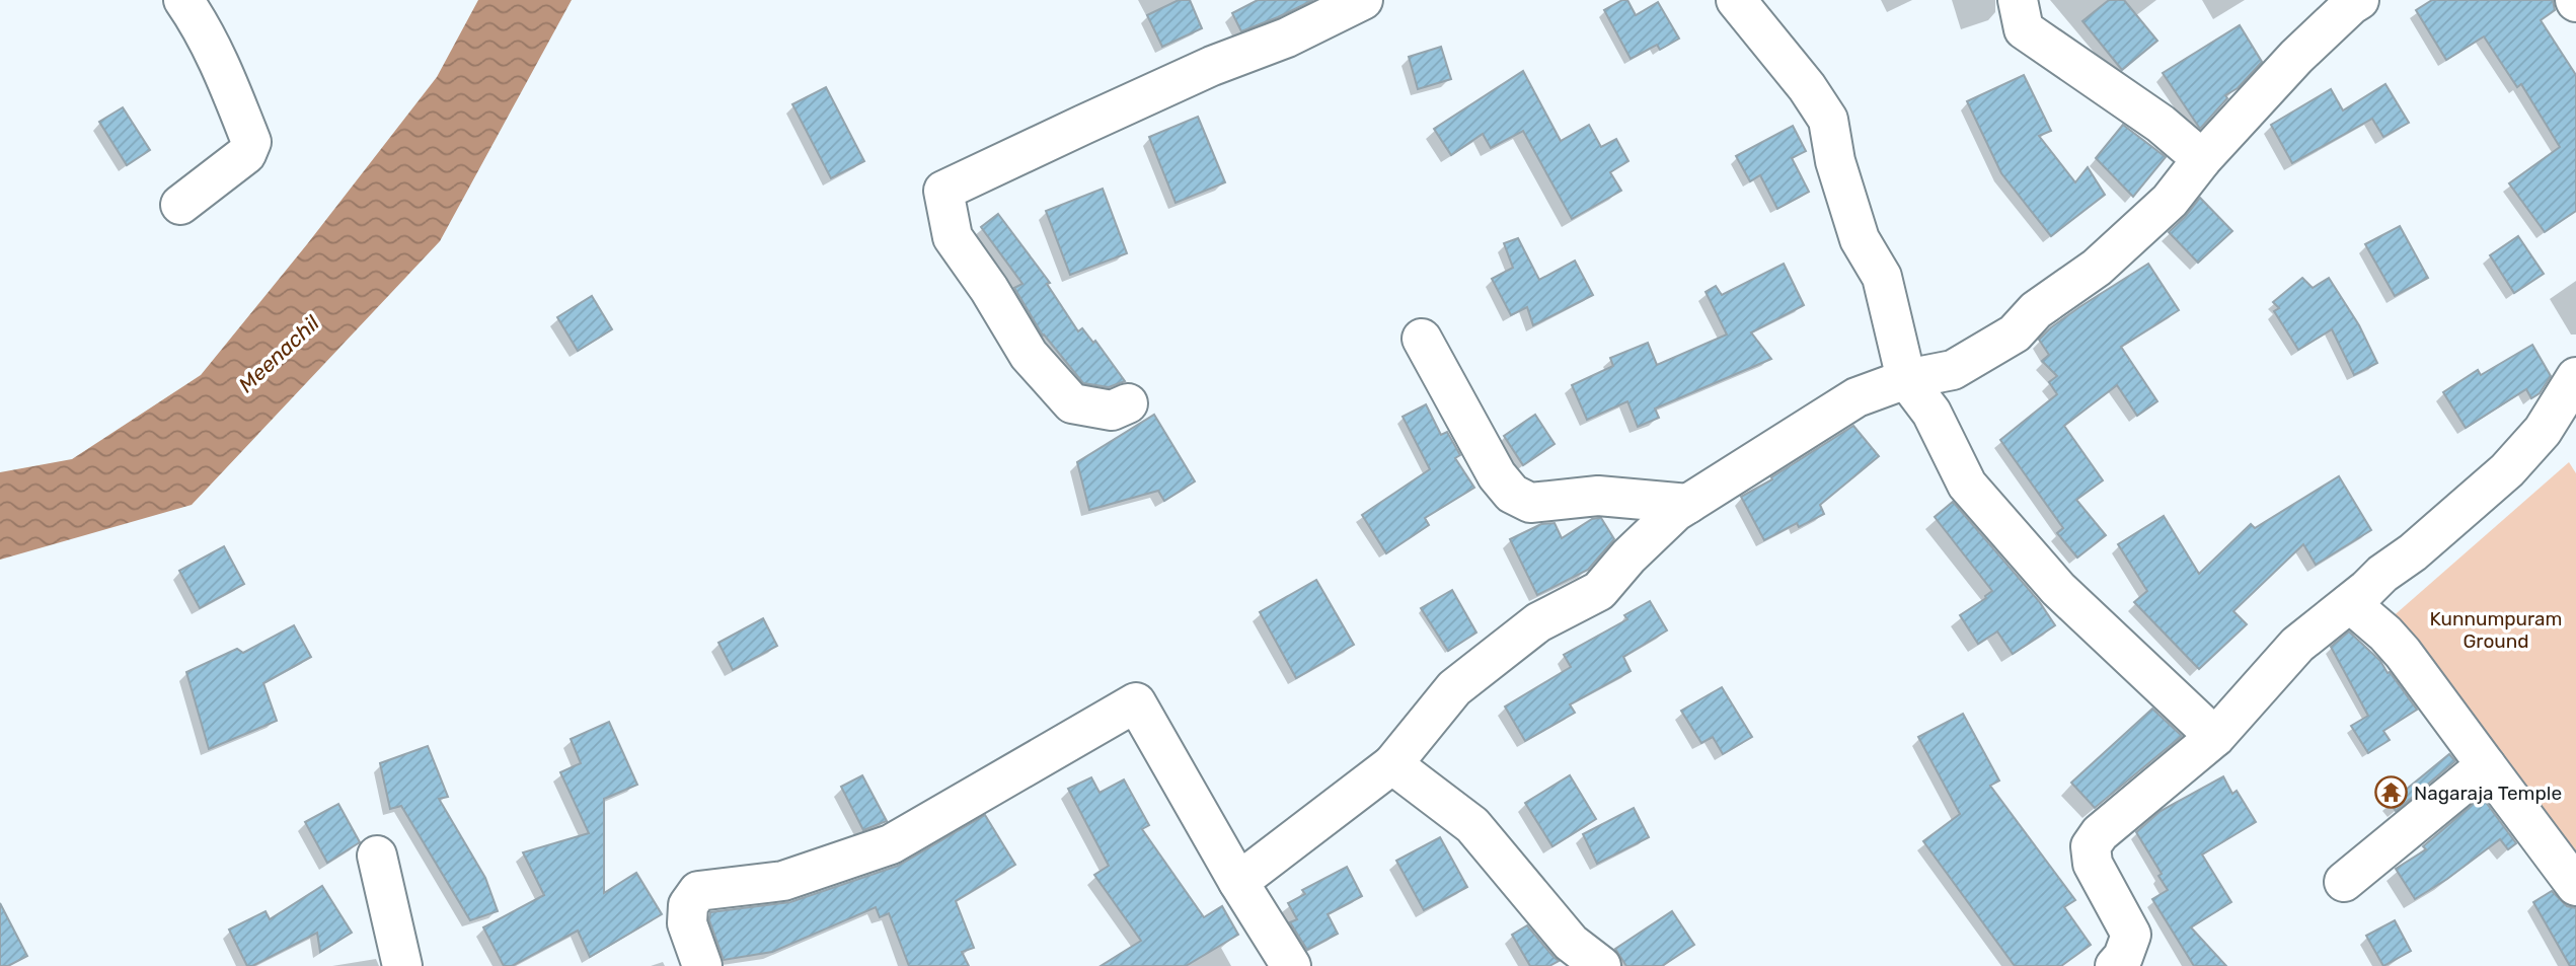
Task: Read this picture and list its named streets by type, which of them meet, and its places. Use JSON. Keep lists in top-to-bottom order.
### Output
{
  "water": ["Meenachil"],
  "parks": ["Kunnumpuram Ground"],
  "places": {
    "temple": ["Nagaraja Temple"]
  }
}
